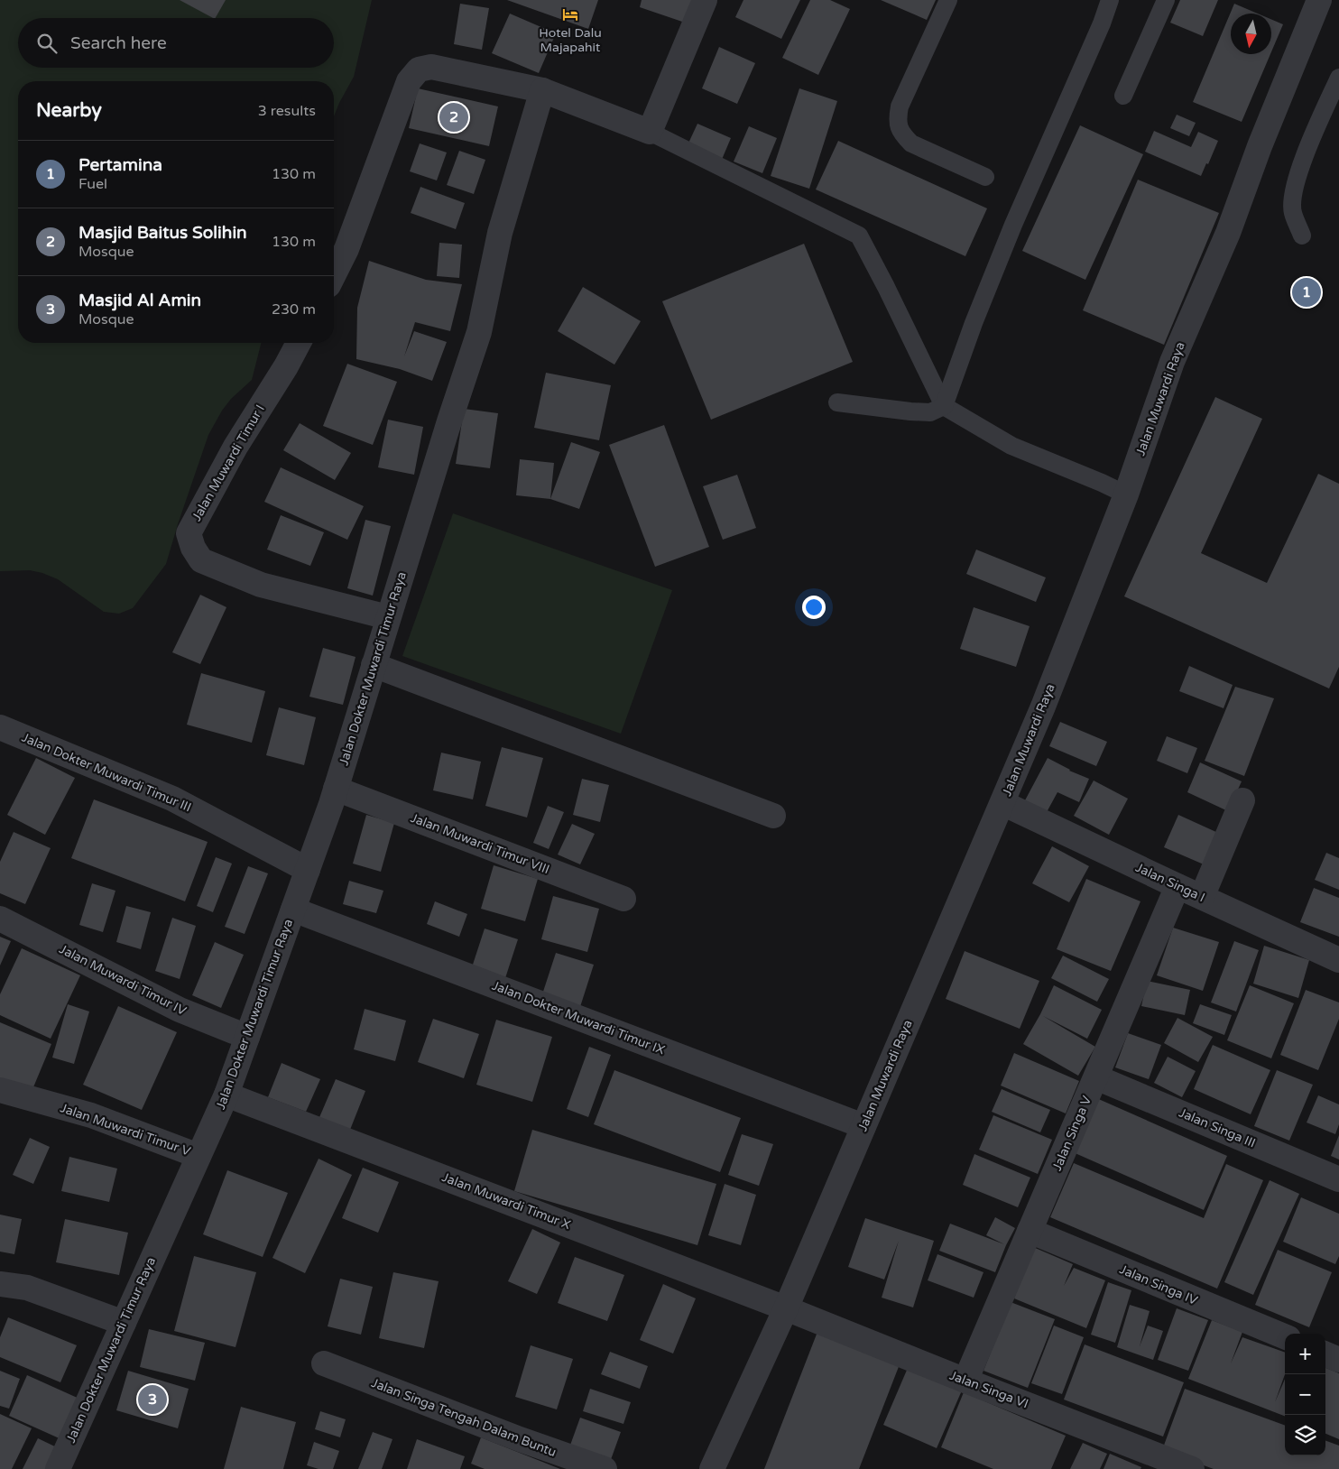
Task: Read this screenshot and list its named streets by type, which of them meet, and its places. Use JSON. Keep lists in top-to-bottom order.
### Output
{
  "streets": {
    "street": [
      "Jalan Muwardi Raya",
      "Jalan Muwardi Timur I",
      "Jalan Dokter Muwardi Timur Raya",
      "Jalan Dokter Muwardi Timur III",
      "Jalan Muwardi Timur VIII",
      "Jalan Singa I",
      "Jalan Muwardi Timur IV",
      "Jalan Dokter Muwardi Timur IX",
      "Jalan Singa III",
      "Jalan Muwardi Timur V",
      "Jalan Singa V",
      "Jalan Muwardi Timur X",
      "Jalan Singa IV",
      "Jalan Singa VI",
      "Jalan Singa Tengah Dalam Buntu"
    ]
  },
  "crossings": [
    ["Jalan Muwardi Raya", "Jalan Singa I"],
    ["Jalan Muwardi Raya", "Jalan Dokter Muwardi Timur IX"],
    ["Jalan Muwardi Raya", "Jalan Muwardi Timur X"],
    ["Jalan Muwardi Raya", "Jalan Singa VI"],
    ["Jalan Muwardi Timur I", "Jalan Dokter Muwardi Timur Raya"],
    ["Jalan Dokter Muwardi Timur Raya", "Jalan Dokter Muwardi Timur III"],
    ["Jalan Dokter Muwardi Timur Raya", "Jalan Muwardi Timur VIII"],
    ["Jalan Dokter Muwardi Timur Raya", "Jalan Muwardi Timur IV"],
    ["Jalan Dokter Muwardi Timur Raya", "Jalan Dokter Muwardi Timur IX"],
    ["Jalan Dokter Muwardi Timur Raya", "Jalan Muwardi Timur V"],
    ["Jalan Dokter Muwardi Timur Raya", "Jalan Muwardi Timur X"],
    ["Jalan Singa I", "Jalan Singa V"],
    ["Jalan Singa III", "Jalan Singa V"],
    ["Jalan Singa V", "Jalan Singa IV"],
    ["Jalan Singa V", "Jalan Singa VI"],
    ["Jalan Muwardi Timur X", "Jalan Singa VI"]
  ],
  "places": {
    "hotel": ["Hotel Dalu Majapahit"]
  },
  "north": "bottom",
  "page": {
    "search": "Search here",
    "heading": ["Nearby", "3 results"],
    "pins": ["2", "1", "3"],
    "list": [
      {
        "mark": "1",
        "name": "Pertamina",
        "note": "Fuel",
        "value": "130 m"
      },
      {
        "mark": "2",
        "name": "Masjid Baitus Solihin",
        "note": "Mosque",
        "value": "130 m"
      },
      {
        "mark": "3",
        "name": "Masjid Al Amin",
        "note": "Mosque",
        "value": "230 m"
      }
    ],
    "map_buttons": ["+", "−"]
  }
}
